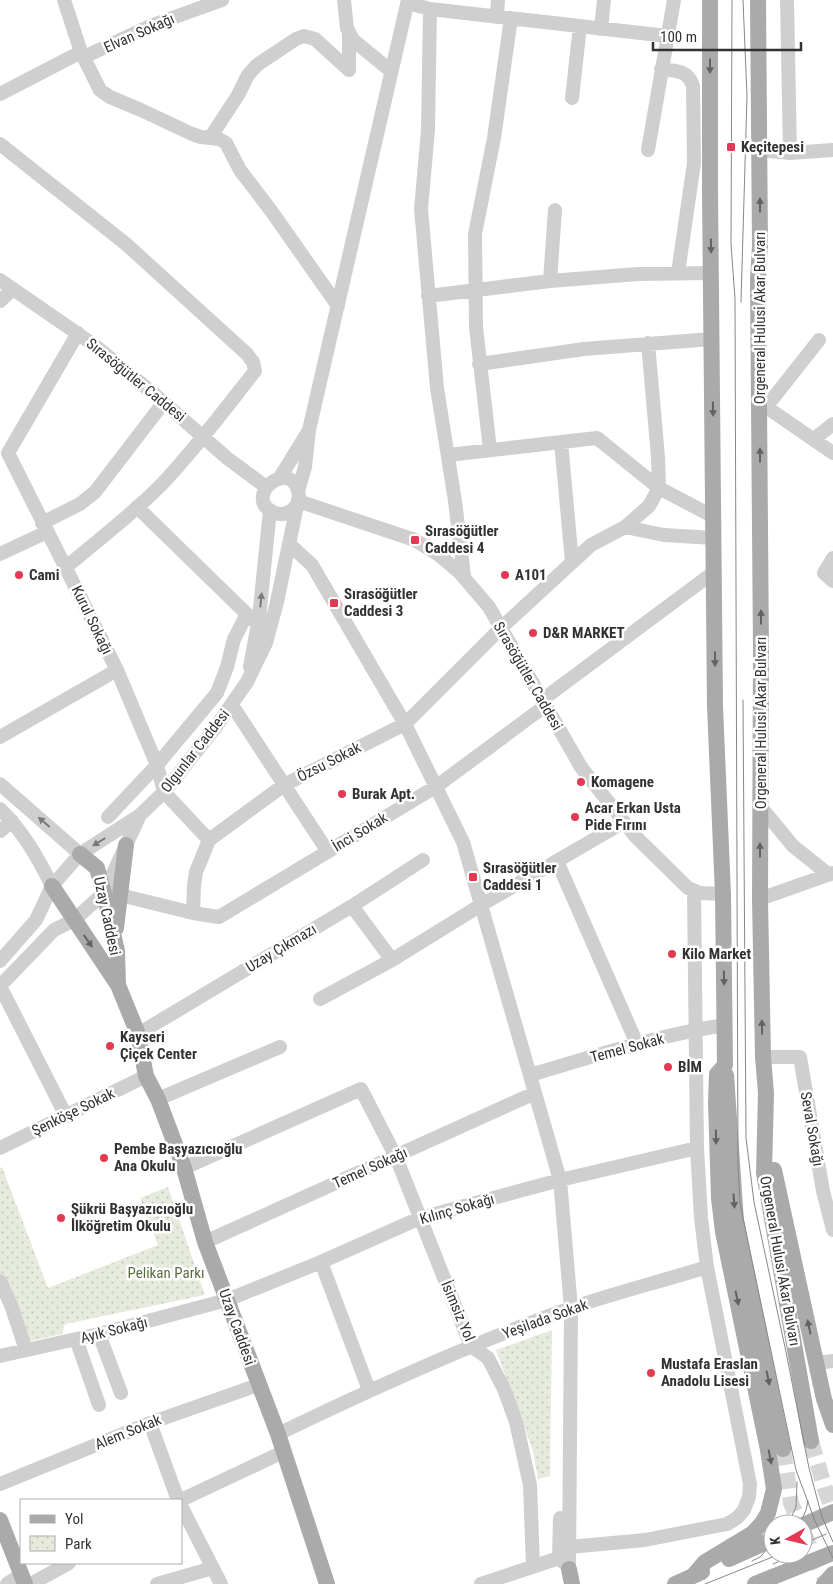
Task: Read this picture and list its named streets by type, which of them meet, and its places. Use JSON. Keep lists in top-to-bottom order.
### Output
{
  "streets": {
    "main road": ["Orgeneral Hulusi Akar Bulvarı", "Uzay Caddesi"],
    "street": [
      "Elvan Sokağı",
      "Sırasöğütler Caddesi",
      "Kurul Sokağı",
      "Olgunlar Caddesi",
      "Özsu Sokak",
      "İnci Sokak",
      "Uzay Çıkmazı",
      "Temel Sokak",
      "Şenköşe Sokak",
      "Seval Sokağı",
      "Temel Sokağı",
      "Kılınç Sokağı",
      "İsimsiz Yol",
      "Yeşilada Sokak",
      "Ayık Sokağı",
      "Alem Sokak"
    ]
  },
  "crossings": [
    ["Orgeneral Hulusi Akar Bulvarı", "Seval Sokağı"],
    ["Sırasöğütler Caddesi", "Kurul Sokağı"],
    ["Sırasöğütler Caddesi", "Olgunlar Caddesi"],
    ["Sırasöğütler Caddesi", "Özsu Sokak"],
    ["Sırasöğütler Caddesi", "İnci Sokak"],
    ["Kurul Sokağı", "Olgunlar Caddesi"],
    ["Olgunlar Caddesi", "Uzay Caddesi"],
    ["Uzay Caddesi", "Uzay Çıkmazı"],
    ["Uzay Caddesi", "Şenköşe Sokak"],
    ["Uzay Caddesi", "Temel Sokağı"],
    ["Uzay Caddesi", "Kılınç Sokağı"],
    ["Uzay Caddesi", "İsimsiz Yol"],
    ["Uzay Caddesi", "Yeşilada Sokak"],
    ["Uzay Caddesi", "Ayık Sokağı"],
    ["Uzay Caddesi", "Alem Sokak"],
    ["Temel Sokağı", "İsimsiz Yol"],
    ["Kılınç Sokağı", "İsimsiz Yol"],
    ["Kılınç Sokağı", "Ayık Sokağı"],
    ["İsimsiz Yol", "Yeşilada Sokak"]
  ],
  "parks": ["Pelikan Parkı"],
  "places": {
    "transit": [
      "Keçitepesi",
      "Sırasöğütler Caddesi 4",
      "Sırasöğütler Caddesi 3",
      "Sırasöğütler Caddesi 1"
    ],
    "other": [
      "Cami",
      "A101",
      "D&R MARKET",
      "Komagene",
      "Burak Apt.",
      "Acar Erkan Usta Pide Fırını",
      "Kilo Market",
      "Kayseri Çiçek Center",
      "BİM",
      "Pembe Başyazıcıoğlu Ana Okulu",
      "Şükrü Başyazıcıoğlu İlköğretim Okulu",
      "Mustafa Eraslan Anadolu Lisesi"
    ]
  },
  "legend": ["Yol", "Park"],
  "scale_bar": "100 m",
  "north": "left"
}
